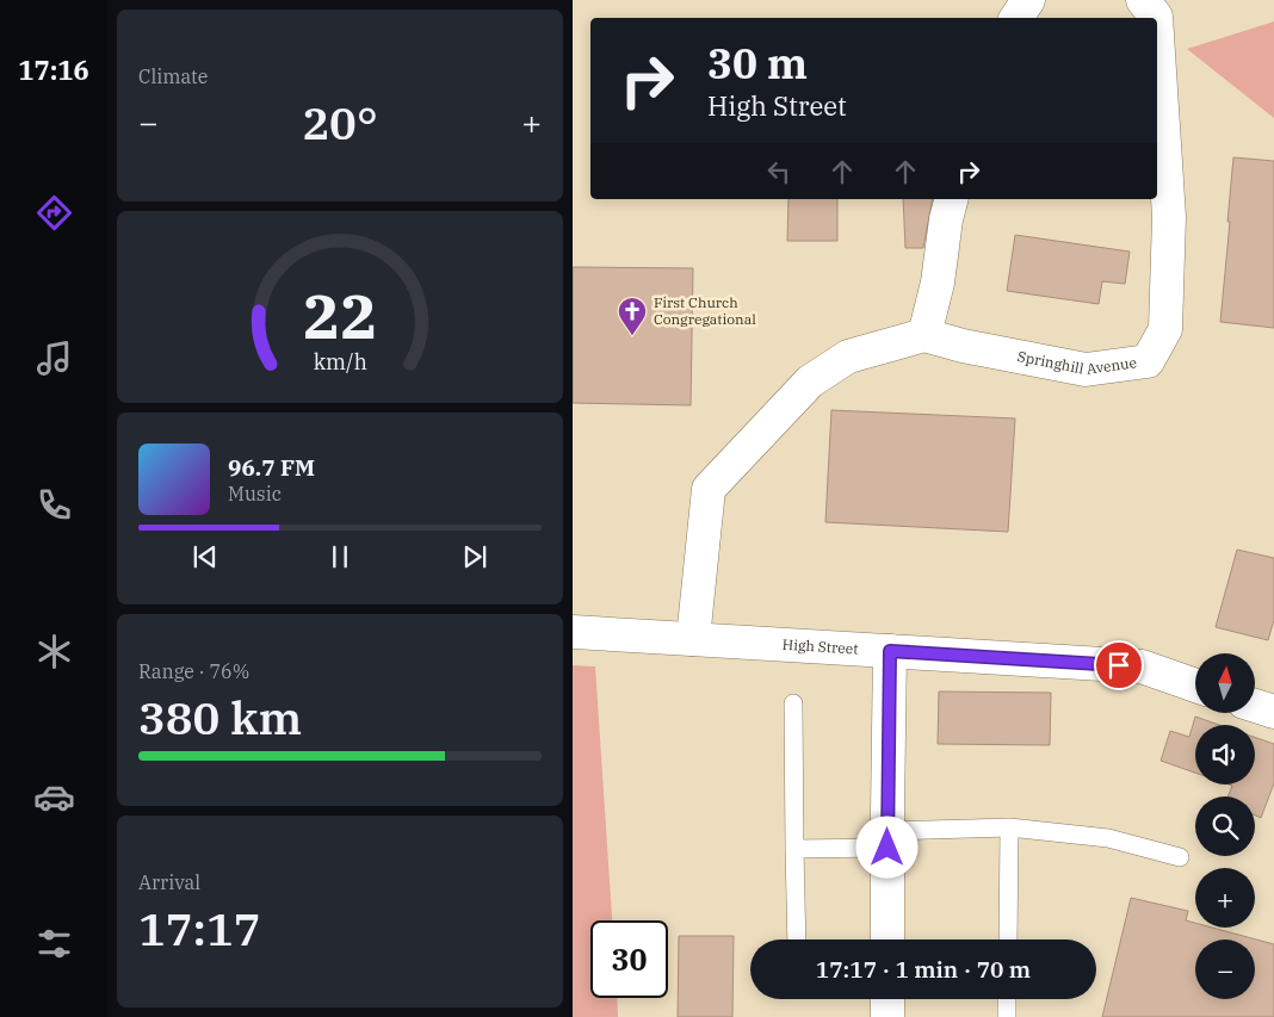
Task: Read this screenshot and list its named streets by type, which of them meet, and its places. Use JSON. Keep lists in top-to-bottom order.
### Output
{
  "streets": {
    "street": ["Springhill Avenue", "High Street"]
  },
  "crossings": [
    ["Springhill Avenue", "High Street"]
  ],
  "places": {
    "church": ["First Church Congregational"]
  },
  "north": "top",
  "page": {
    "tabs": "17:16",
    "tile": [
      "Climate",
      ["Range · 76%", "380 km"],
      ["Arrival", "17:17"]
    ],
    "turn": ["30 m", "High Street"],
    "heat": ["−", "20°", "+"],
    "song": ["96.7 FM", "Music"],
    "map_buttons": ["+", "−"],
    "limit": "30",
    "trip": "17:17 · 1 min · 70 m",
    "gauge": ["22", "km/h"]
  }
}
